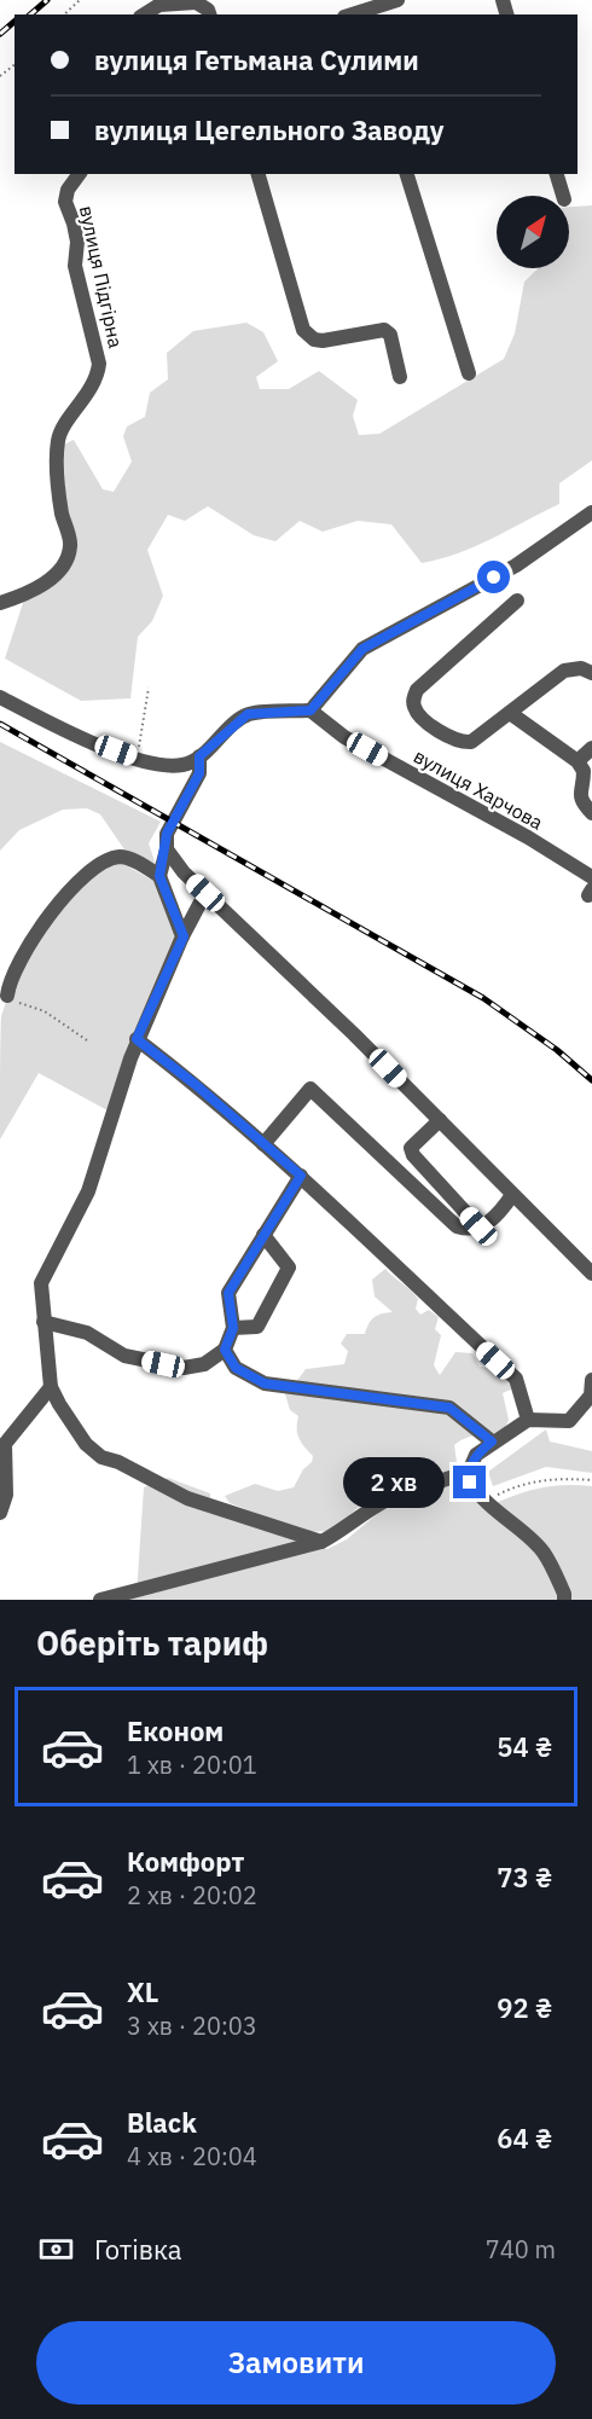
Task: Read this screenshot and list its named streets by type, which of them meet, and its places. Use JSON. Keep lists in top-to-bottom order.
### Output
{
  "streets": {
    "street": ["вулиця Підгірна", "вулиця Харчова"]
  },
  "north": "top right",
  "page": {
    "banner": ["вулиця Гетьмана Сулими", "вулиця Цегельного Заводу"],
    "bubble": "2 хв",
    "heading": "Оберіть тариф",
    "list": [
      {
        "name": "Економ",
        "note": "1 хв · 20:01",
        "value": "54 ₴"
      },
      {
        "name": "Комфорт",
        "note": "2 хв · 20:02",
        "value": "73 ₴"
      },
      {
        "name": "XL",
        "note": "3 хв · 20:03",
        "value": "92 ₴"
      },
      {
        "name": "Black",
        "note": "4 хв · 20:04",
        "value": "64 ₴"
      }
    ],
    "pay": ["Готівка", "740 m"],
    "buttons": "Замовити"
  }
}
